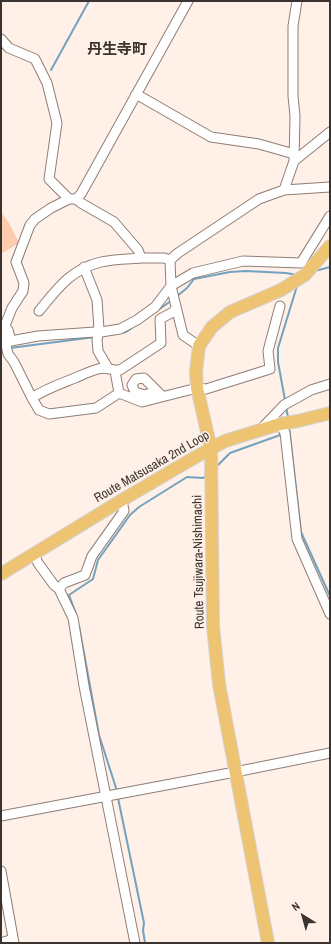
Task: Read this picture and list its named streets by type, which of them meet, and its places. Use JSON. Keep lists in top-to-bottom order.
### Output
{
  "streets": {
    "main road": ["Route Matsusaka 2nd Loop", "Route Tsujiwara-Nishimachi"]
  },
  "crossings": [
    ["Route Matsusaka 2nd Loop", "Route Tsujiwara-Nishimachi"]
  ],
  "districts": ["丹生寺町"],
  "north": "top left"
}
